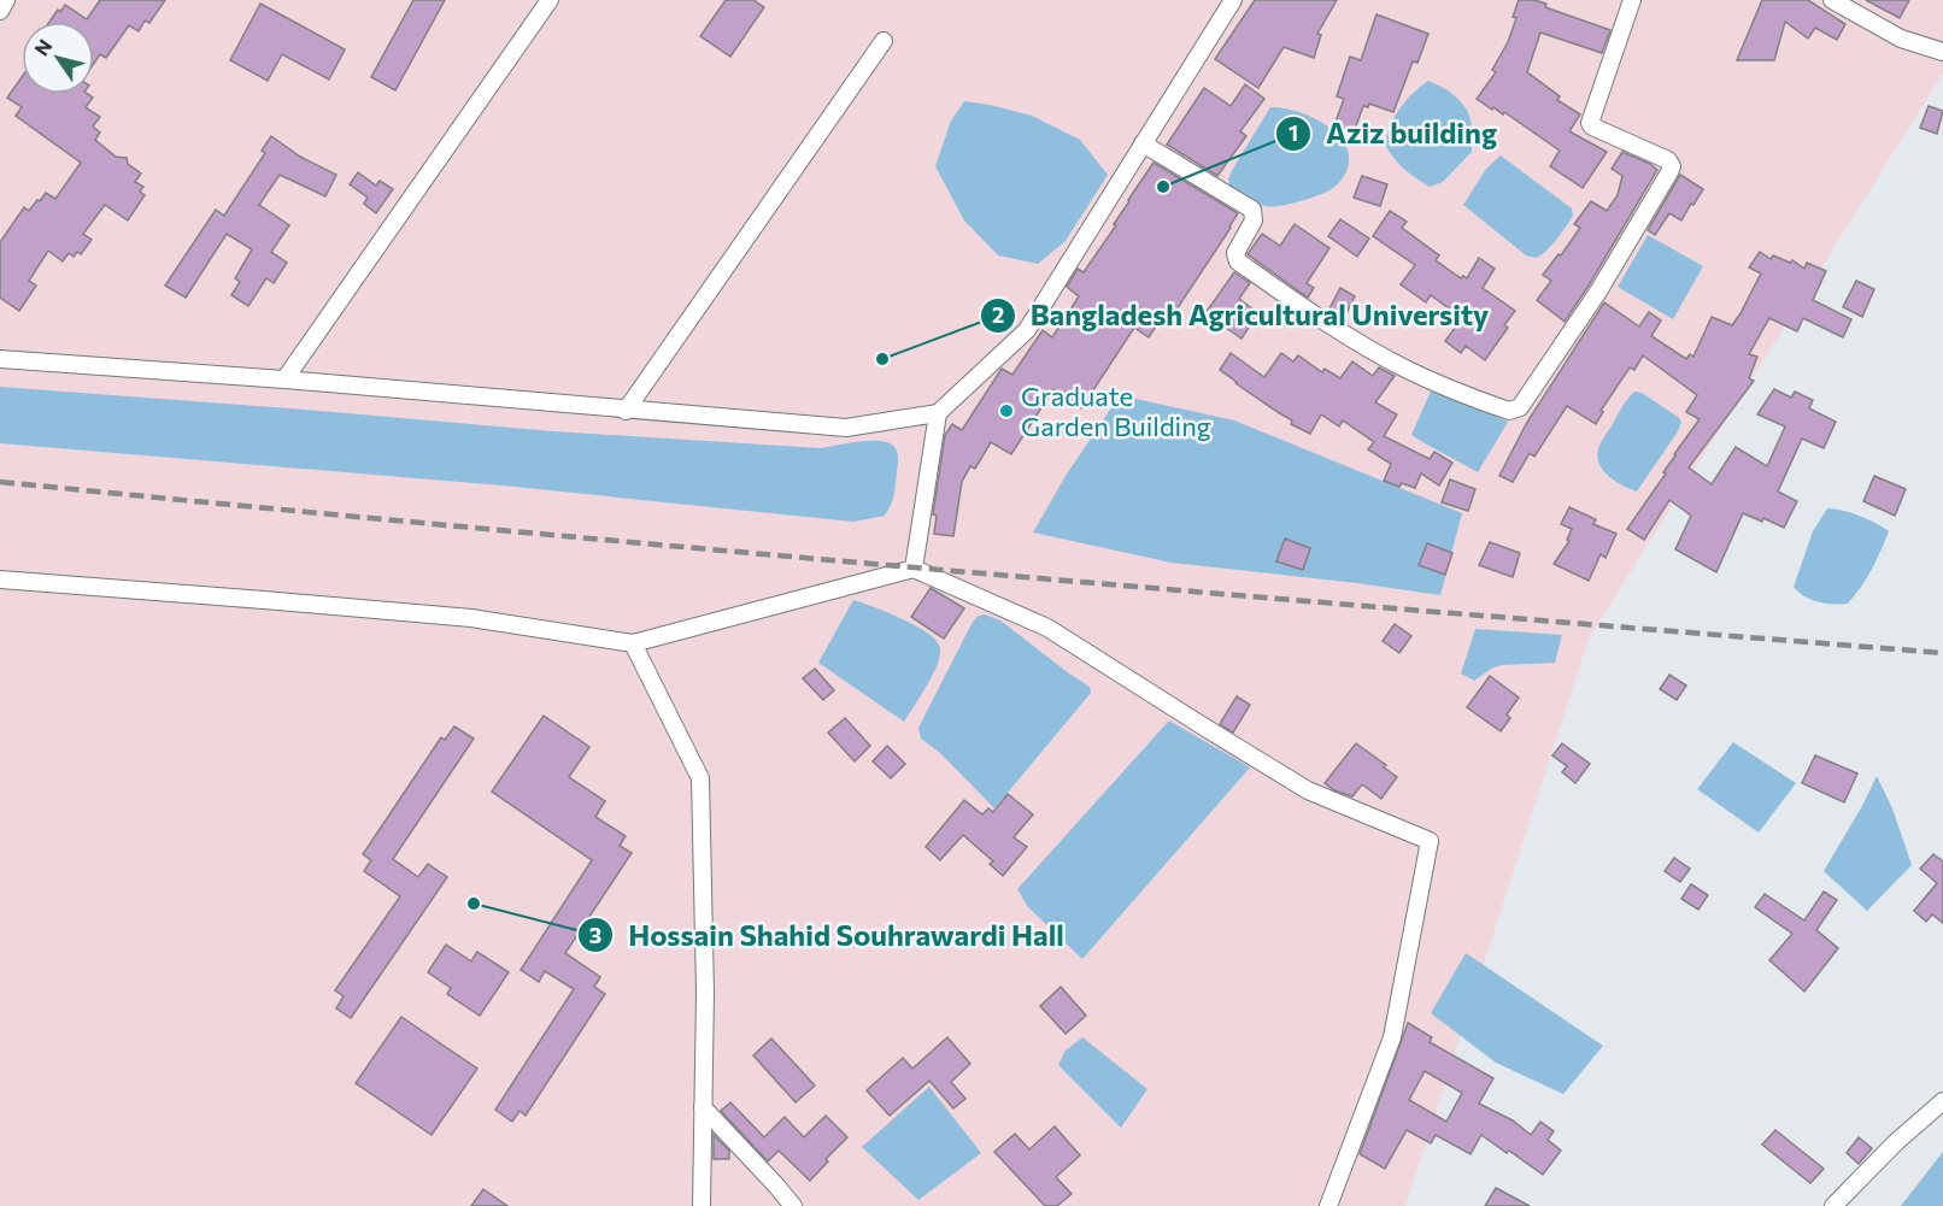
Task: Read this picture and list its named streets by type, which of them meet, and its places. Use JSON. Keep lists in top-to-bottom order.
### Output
{
  "places": [
    "Aziz building",
    "Bangladesh Agricultural University",
    "Graduate Garden Building",
    "Hossain Shahid Souhrawardi Hall"
  ],
  "north": "top left"
}
